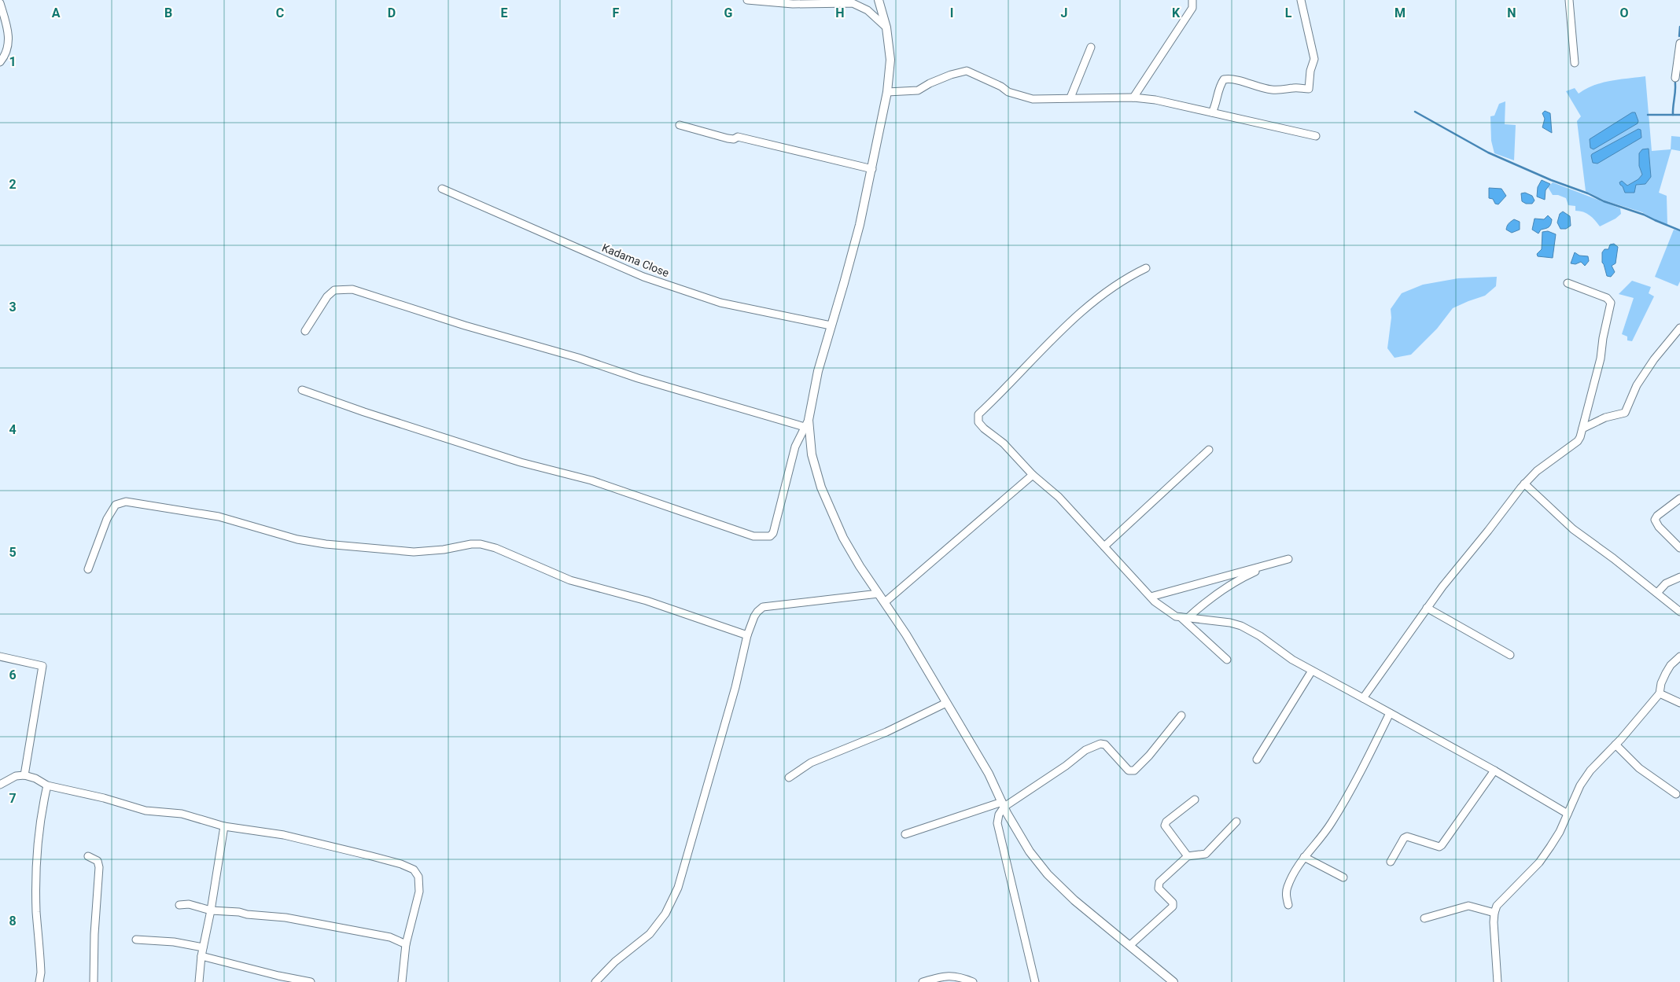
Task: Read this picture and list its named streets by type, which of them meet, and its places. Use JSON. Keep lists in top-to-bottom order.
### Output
{
  "streets": {
    "street": ["Kadama Close"]
  },
  "grid": {
    "columns": [
      "A",
      "B",
      "C",
      "D",
      "E",
      "F",
      "G",
      "H",
      "I",
      "J",
      "K",
      "L",
      "M",
      "N",
      "O"
    ],
    "rows": [
      "1",
      "2",
      "3",
      "4",
      "5",
      "6",
      "7",
      "8"
    ]
  }
}
